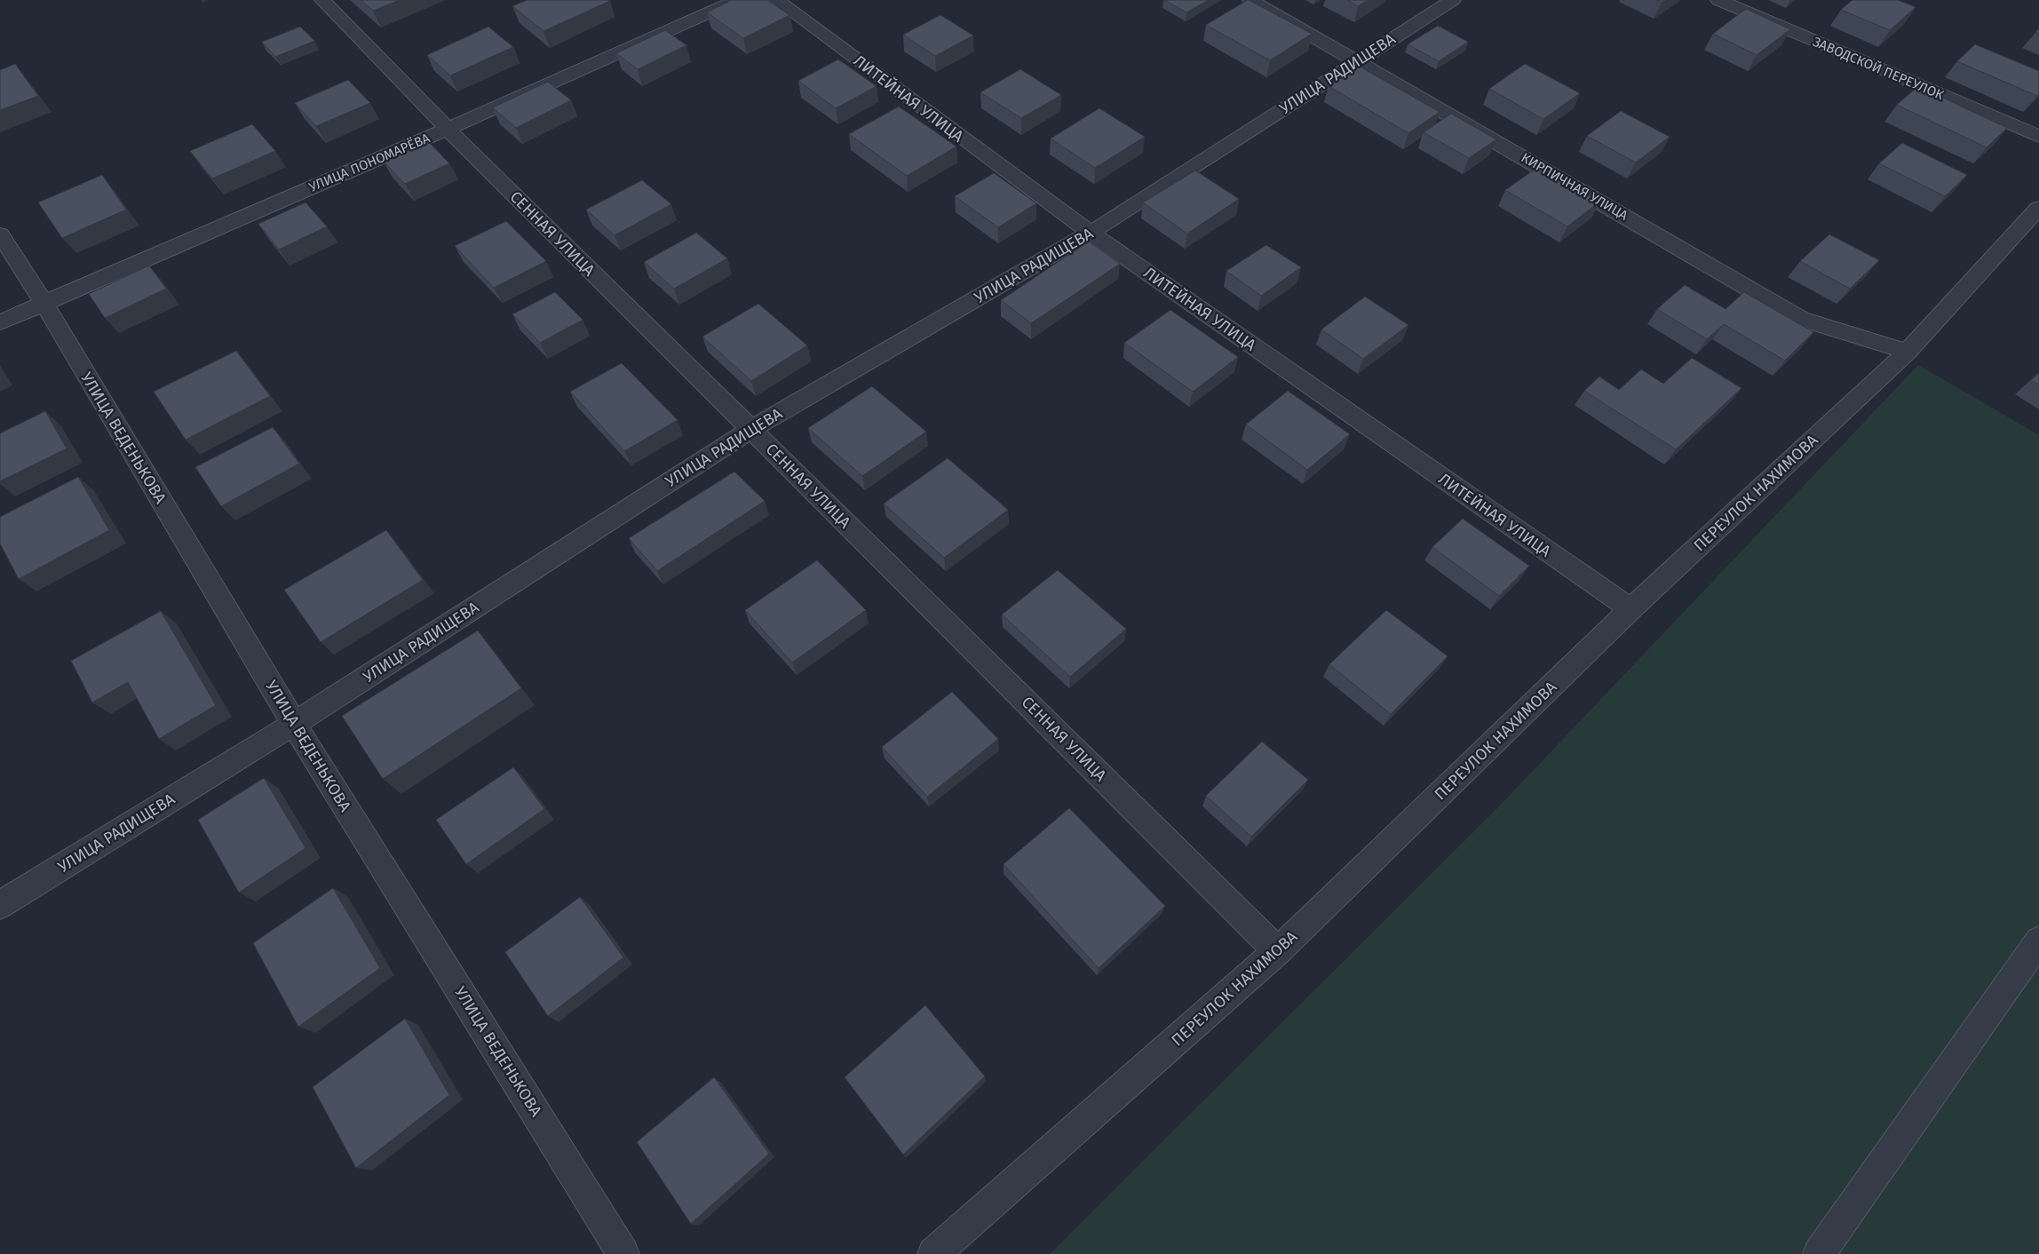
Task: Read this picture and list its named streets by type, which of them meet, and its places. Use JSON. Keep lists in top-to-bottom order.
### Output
{
  "streets": {
    "street": [
      "ЗАВОДСКОЙ ПЕРЕУЛОК",
      "УЛИЦА РАДИЩЕВА",
      "ЛИТЕЙНАЯ УЛИЦА",
      "УЛИЦА ПОНОМАРЁВА",
      "КИРПИЧНАЯ УЛИЦА",
      "СЕННАЯ УЛИЦА",
      "УЛИЦА ВЕДЕНЬКОВА",
      "ПЕРЕУЛОК НАХИМОВА"
    ]
  },
  "crossings": [
    ["УЛИЦА РАДИЩЕВА", "ЛИТЕЙНАЯ УЛИЦА"],
    ["УЛИЦА РАДИЩЕВА", "КИРПИЧНАЯ УЛИЦА"],
    ["УЛИЦА РАДИЩЕВА", "СЕННАЯ УЛИЦА"],
    ["УЛИЦА РАДИЩЕВА", "УЛИЦА ВЕДЕНЬКОВА"],
    ["ЛИТЕЙНАЯ УЛИЦА", "ПЕРЕУЛОК НАХИМОВА"],
    ["УЛИЦА ПОНОМАРЁВА", "СЕННАЯ УЛИЦА"],
    ["УЛИЦА ПОНОМАРЁВА", "УЛИЦА ВЕДЕНЬКОВА"],
    ["КИРПИЧНАЯ УЛИЦА", "ПЕРЕУЛОК НАХИМОВА"],
    ["СЕННАЯ УЛИЦА", "ПЕРЕУЛОК НАХИМОВА"]
  ]
}
